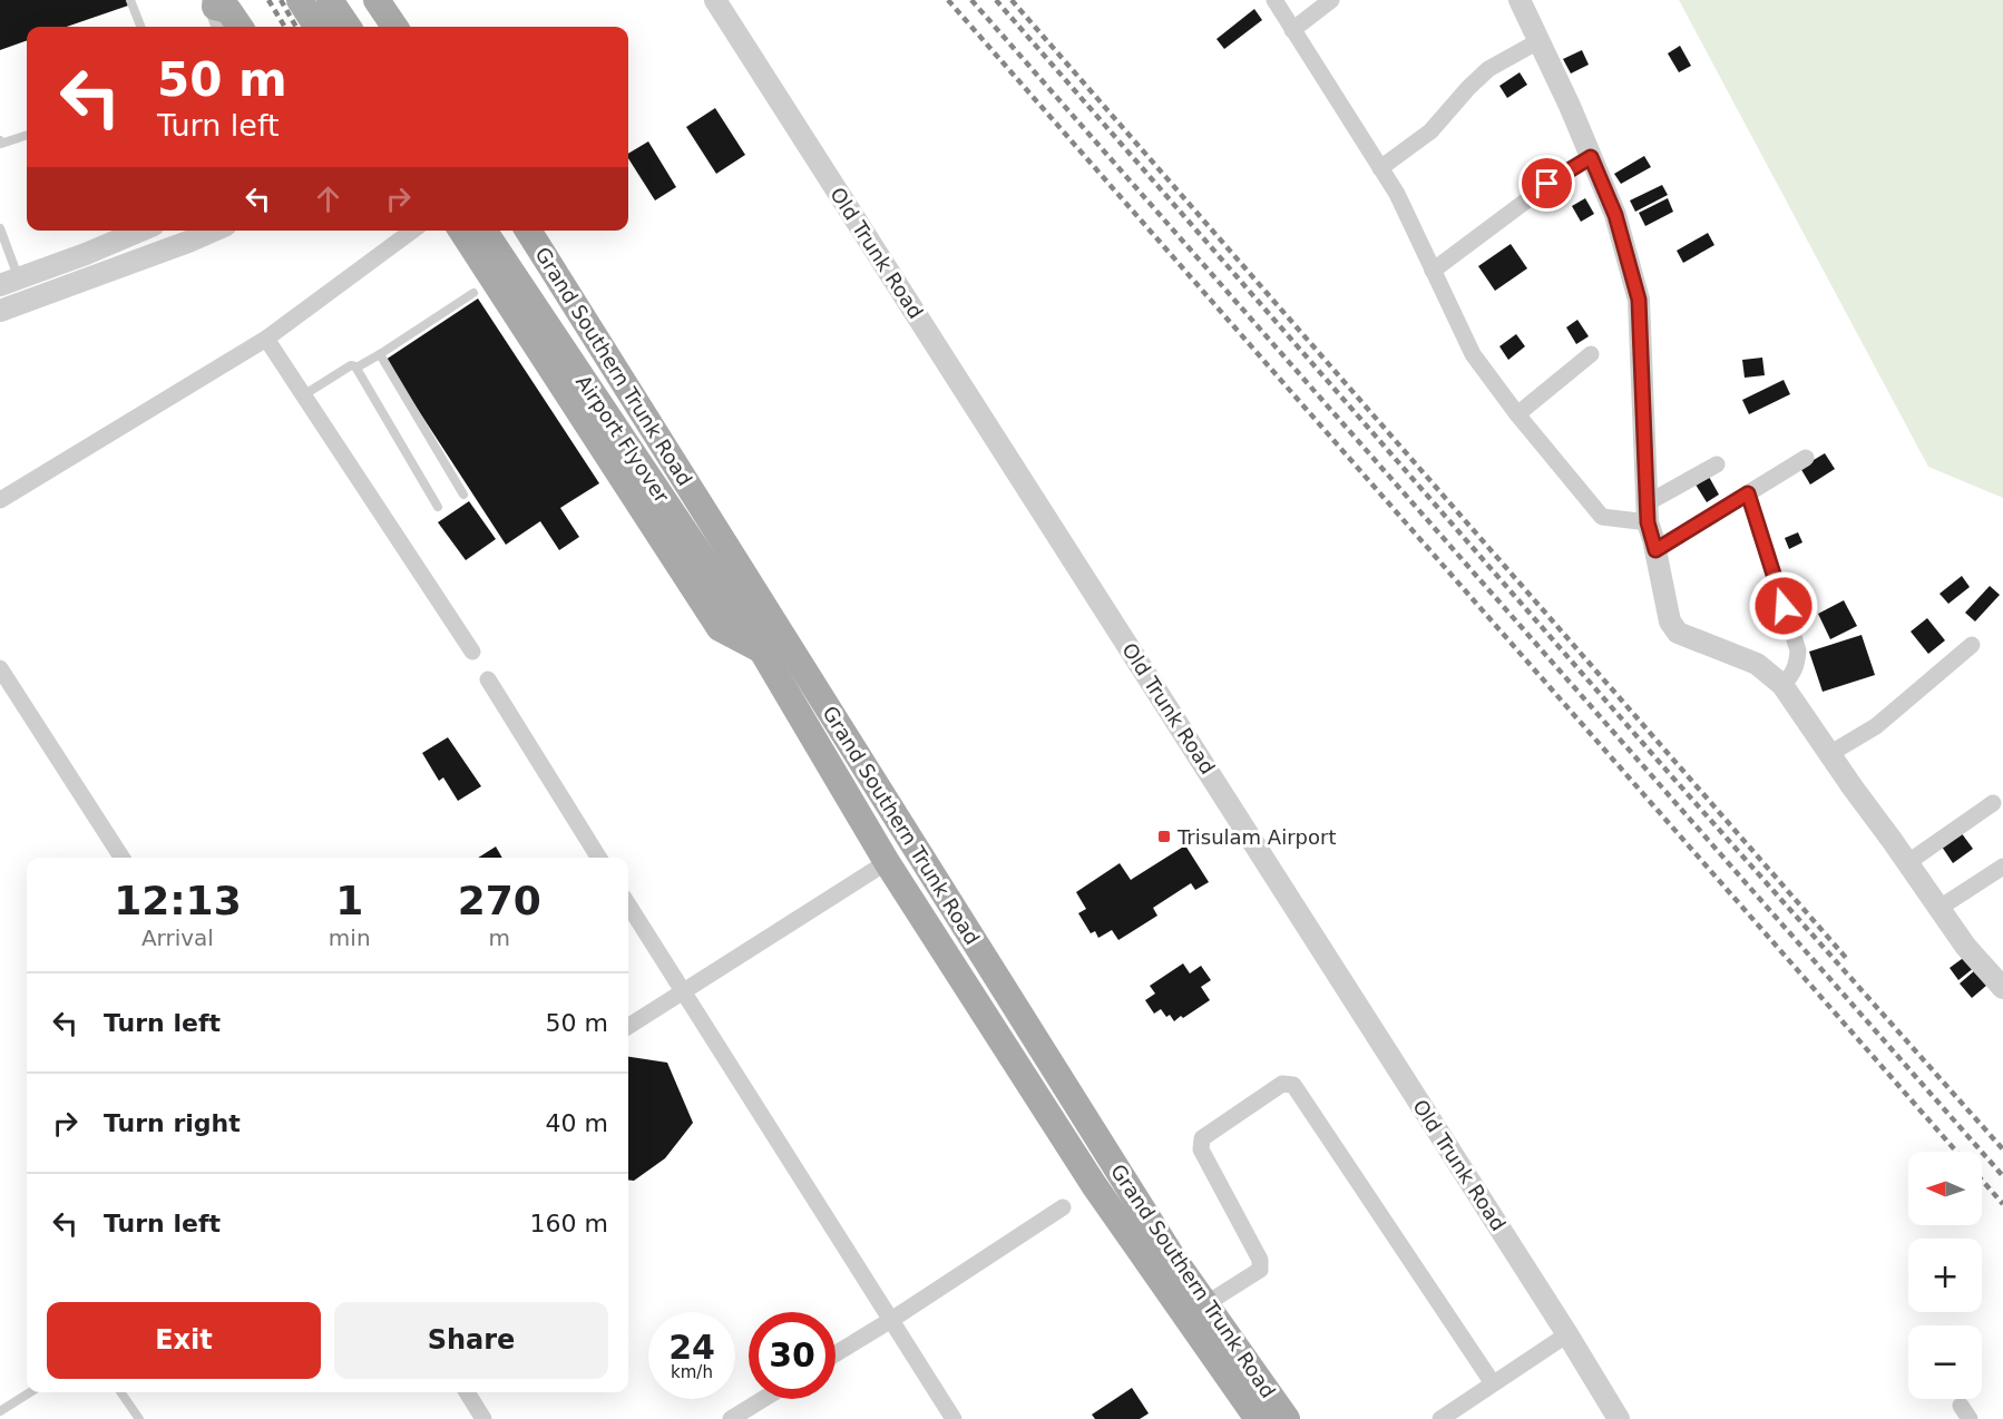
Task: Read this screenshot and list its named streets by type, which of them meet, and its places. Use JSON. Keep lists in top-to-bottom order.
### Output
{
  "streets": {
    "main road": ["Grand Southern Trunk Road", "Airport Flyover"],
    "street": ["Old Trunk Road"]
  },
  "crossings": [
    ["Grand Southern Trunk Road", "Airport Flyover"]
  ],
  "places": {
    "transit": ["Trisulam Airport"]
  },
  "north": "left",
  "page": {
    "turn": ["50 m", "Turn left"],
    "eta": [
      "12:13",
      "Arrival",
      "1",
      "min",
      "270",
      "m"
    ],
    "list": [
      {
        "name": "Turn left",
        "value": "50 m"
      },
      {
        "name": "Turn right",
        "value": "40 m"
      },
      {
        "name": "Turn left",
        "value": "160 m"
      }
    ],
    "map_buttons": ["+", "−"],
    "buttons": ["Exit", "Share"],
    "speed": "24 km/h",
    "limit": "30"
  }
}
